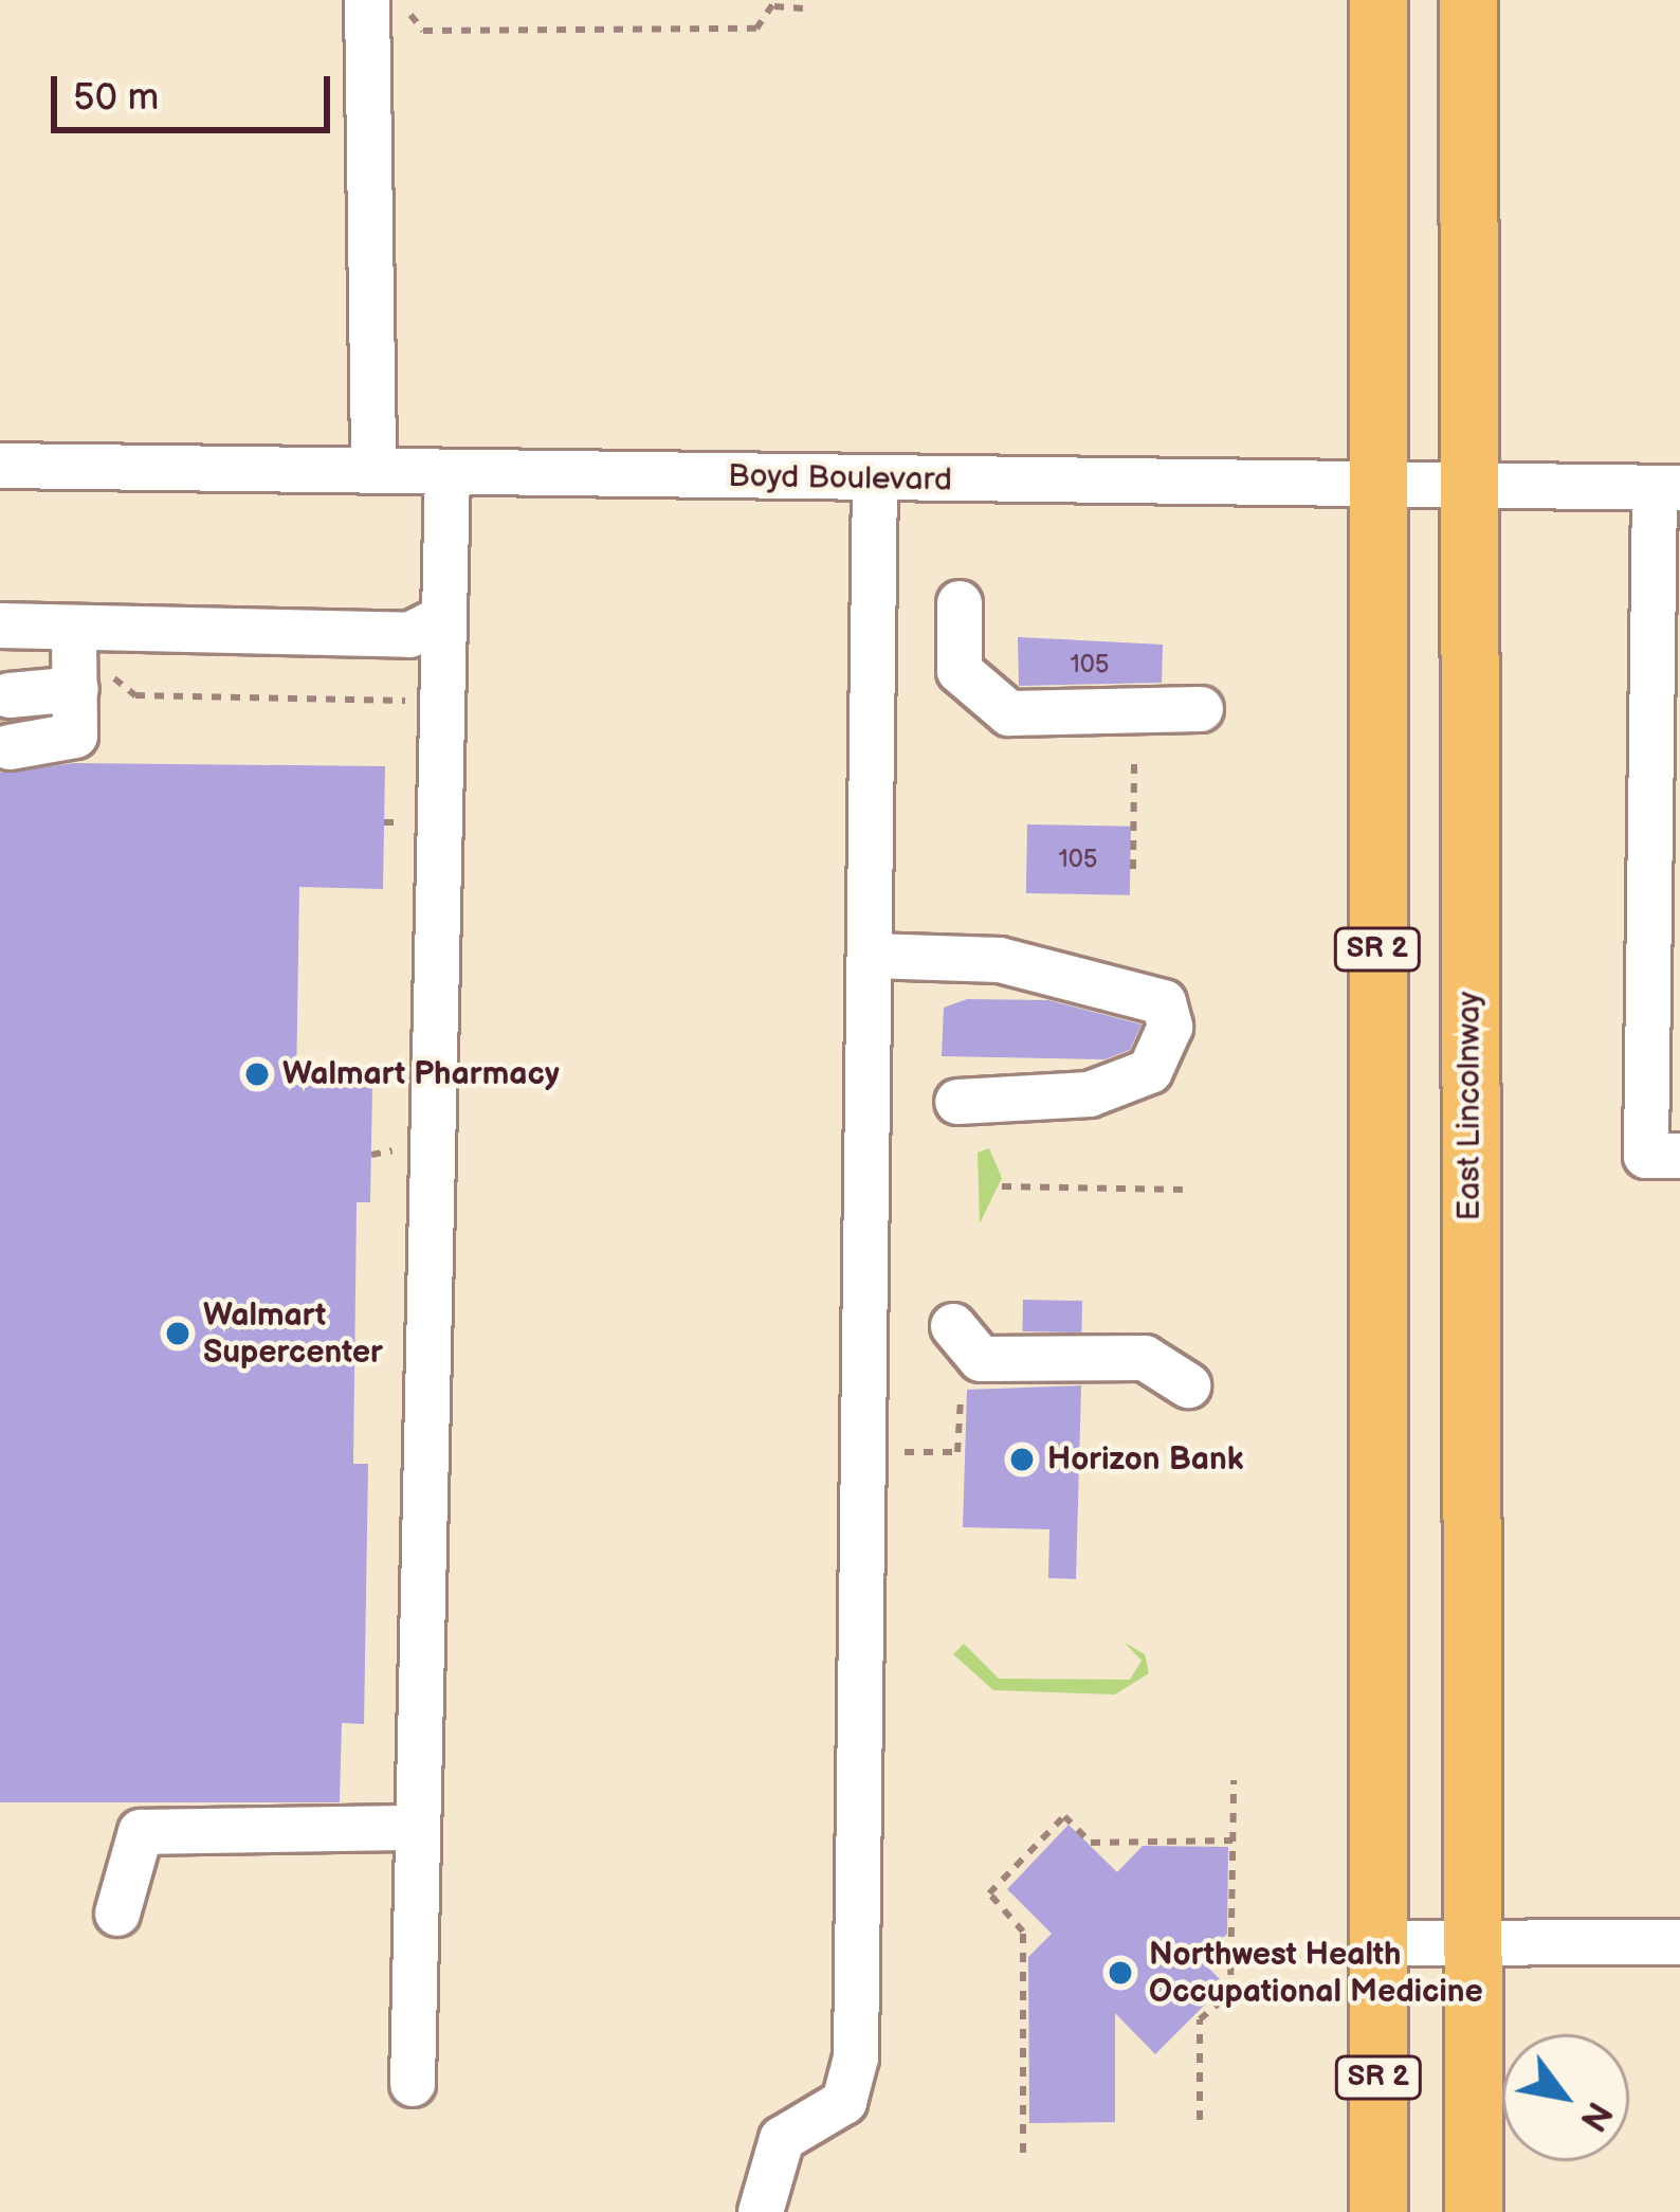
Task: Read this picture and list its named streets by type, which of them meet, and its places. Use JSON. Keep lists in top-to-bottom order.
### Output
{
  "streets": {
    "main road": ["SR 2", "East Lincolnway"],
    "street": ["Boyd Boulevard"]
  },
  "crossings": [
    ["Boyd Boulevard", "SR 2"],
    ["Boyd Boulevard", "East Lincolnway"]
  ],
  "places": [
    "Walmart Pharmacy",
    "Walmart Supercenter",
    "Horizon Bank",
    "Northwest Health Occupational Medicine"
  ],
  "house_numbers": ["105", "105"],
  "scale_bar": "50 m",
  "north": "bottom right"
}
